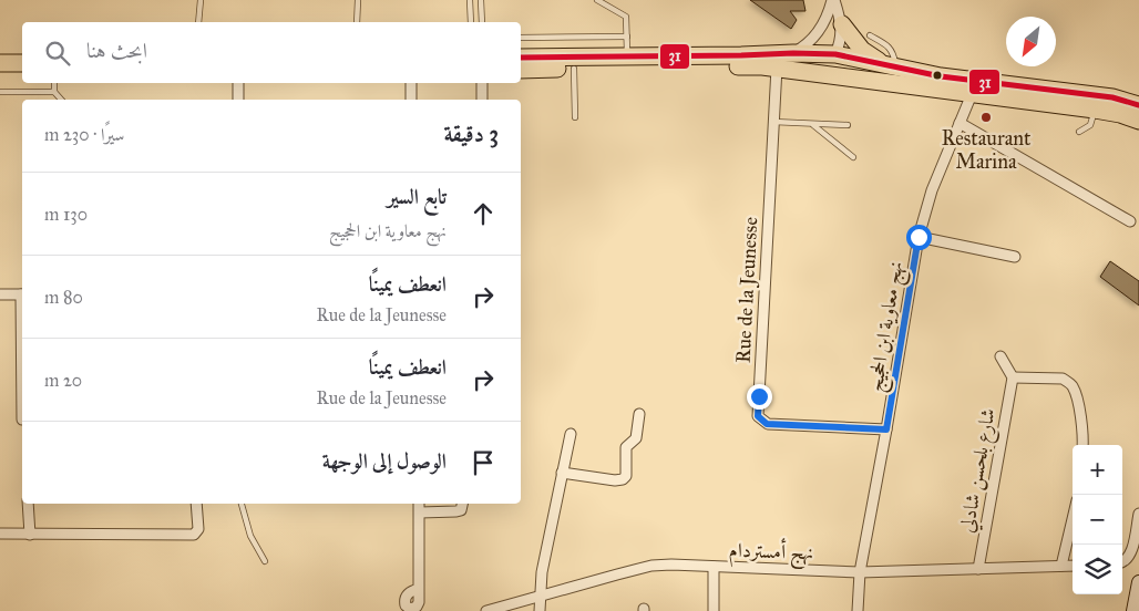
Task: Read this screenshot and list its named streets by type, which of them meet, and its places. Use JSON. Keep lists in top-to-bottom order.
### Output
{
  "streets": {
    "street": [
      "Rue de la Jeunesse",
      "نهج معاوية ابن الحجيج",
      "شارع بلحسن شادلي",
      "نهج أمستردام"
    ]
  },
  "crossings": [
    ["Rue de la Jeunesse", "نهج معاوية ابن الحجيج"],
    ["نهج معاوية ابن الحجيج", "نهج أمستردام"],
    ["شارع بلحسن شادلي", "نهج أمستردام"]
  ],
  "places": ["Restaurant Marina"],
  "lines": ["transit line 31"],
  "north": "bottom left",
  "page": {
    "search": "ابحث هنا",
    "heading": ["3 دقيقة", "سيرًا · 230 m"],
    "list": [
      ["تابع السير", "نهج معاوية ابن الحجيج", "130 m"],
      ["انعطف يمينًا", "Rue de la Jeunesse", "80 m"],
      ["انعطف يمينًا", "Rue de la Jeunesse", "20 m"],
      "الوصول إلى الوجهة"
    ],
    "map_buttons": ["+", "−"]
  }
}
